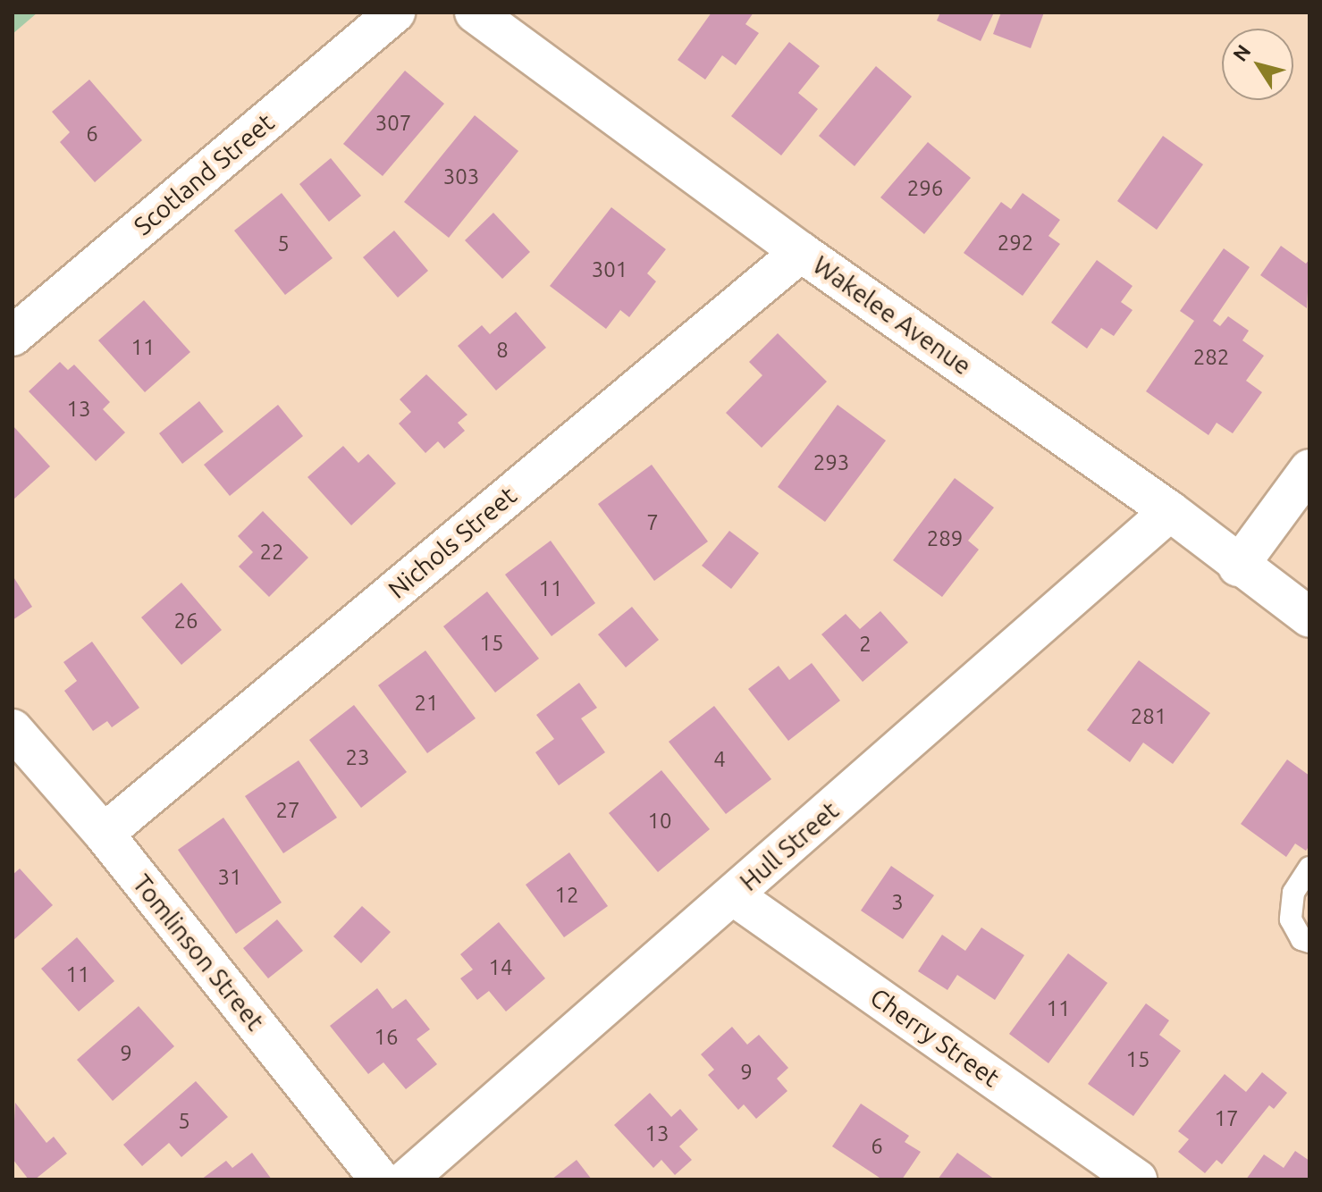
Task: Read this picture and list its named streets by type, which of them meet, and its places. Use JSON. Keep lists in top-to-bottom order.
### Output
{
  "streets": {
    "street": [
      "Scotland Street",
      "Wakelee Avenue",
      "Nichols Street",
      "Hull Street",
      "Tomlinson Street",
      "Cherry Street"
    ]
  },
  "crossings": [
    ["Wakelee Avenue", "Nichols Street"],
    ["Wakelee Avenue", "Hull Street"],
    ["Nichols Street", "Tomlinson Street"],
    ["Hull Street", "Cherry Street"]
  ],
  "house_numbers": [
    "307",
    "6",
    "303",
    "296",
    "292",
    "5",
    "301",
    "11",
    "8",
    "282",
    "13",
    "293",
    "7",
    "289",
    "22",
    "11",
    "26",
    "15",
    "2",
    "21",
    "281",
    "23",
    "4",
    "27",
    "10",
    "31",
    "12",
    "3",
    "14",
    "11",
    "11",
    "16",
    "9",
    "15",
    "9",
    "17",
    "5",
    "13",
    "6"
  ],
  "north": "top left"
}
